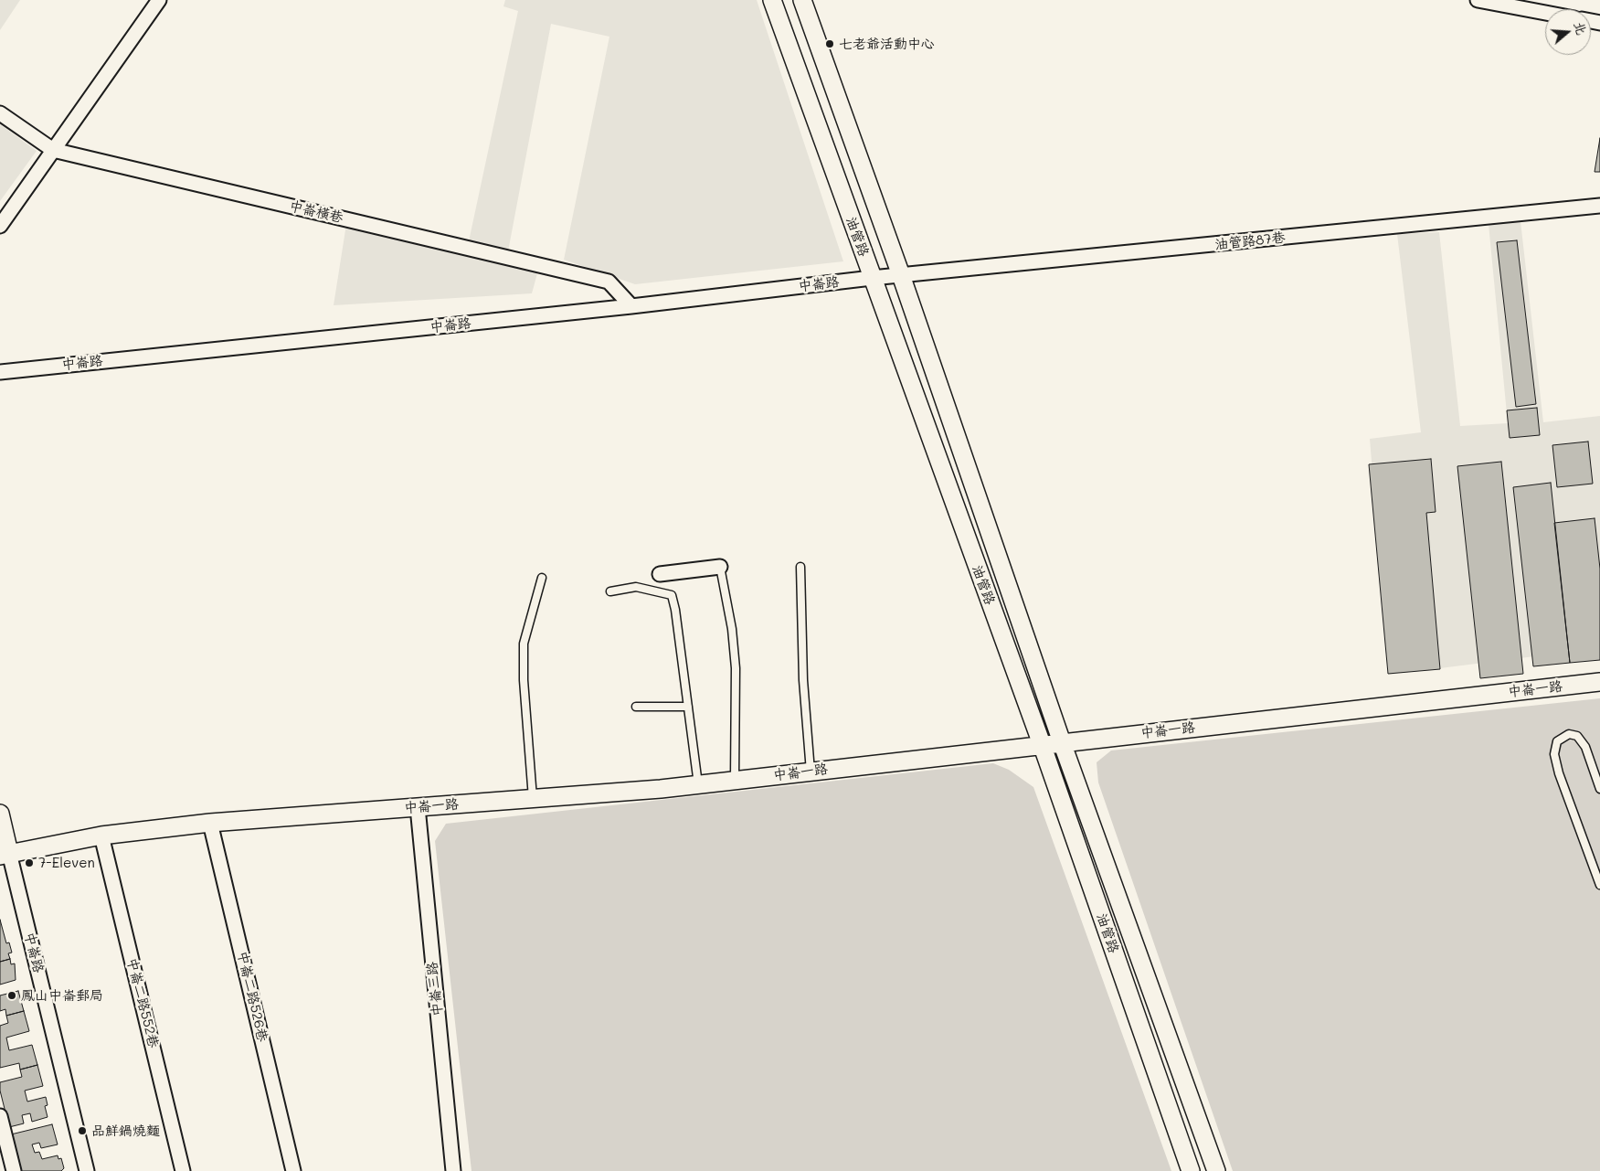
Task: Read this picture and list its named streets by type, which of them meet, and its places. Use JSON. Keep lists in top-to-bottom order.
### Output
{
  "streets": {
    "street": [
      "中崙橫巷",
      "油管路",
      "油管路87巷",
      "中崙路",
      "中崙一路",
      "中崙三路",
      "中崙二路526巷",
      "中崙二路552巷"
    ]
  },
  "crossings": [
    ["中崙橫巷", "中崙路"],
    ["油管路", "油管路87巷"],
    ["油管路", "中崙路"],
    ["油管路", "中崙一路"],
    ["油管路87巷", "中崙路"],
    ["中崙路", "中崙一路"],
    ["中崙一路", "中崙三路"],
    ["中崙一路", "中崙二路526巷"],
    ["中崙一路", "中崙二路552巷"]
  ],
  "places": [
    "七老爺活動中心",
    "7-Eleven",
    "鳳山中崙郵局",
    "品鮮鍋燒麵"
  ],
  "north": "right"
}
